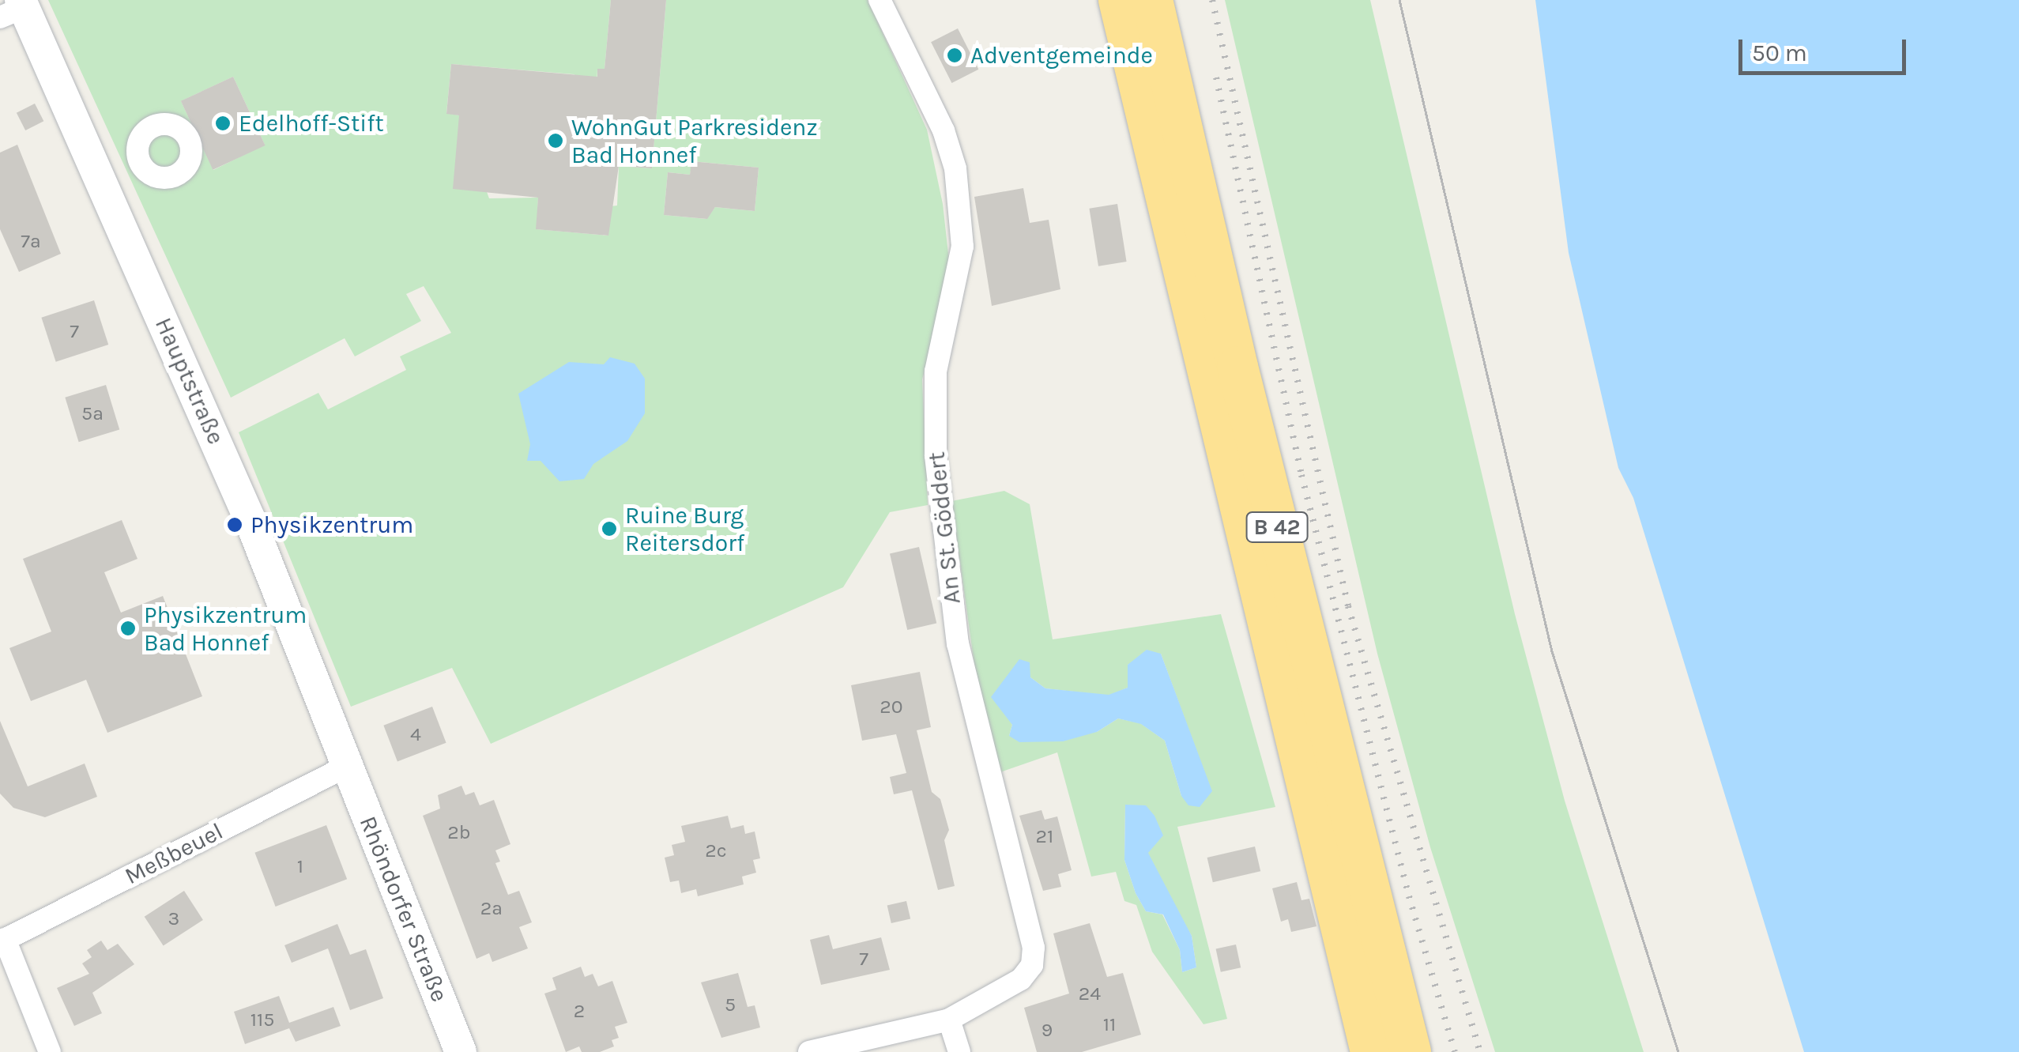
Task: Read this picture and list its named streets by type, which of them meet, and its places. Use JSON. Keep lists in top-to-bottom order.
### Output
{
  "streets": {
    "highway": ["B 42"],
    "main road": ["Hauptstraße", "Rhöndorfer Straße"],
    "street": ["An St. Göddert", "Meßbeuel"]
  },
  "crossings": [
    ["Hauptstraße", "Meßbeuel"],
    ["Hauptstraße", "Rhöndorfer Straße"],
    ["Meßbeuel", "Rhöndorfer Straße"]
  ],
  "places": [
    "Adventgemeinde",
    "Edelhoff-Stift",
    "WohnGut Parkresidenz Bad Honnef",
    "Physikzentrum",
    "Ruine Burg Reitersdorf",
    "Physikzentrum Bad Honnef"
  ],
  "house_numbers": [
    "7a",
    "7",
    "5a",
    "20",
    "4",
    "2b",
    "21",
    "2c",
    "1",
    "2a",
    "3",
    "7",
    "24",
    "5",
    "2",
    "115",
    "11",
    "9"
  ],
  "scale_bar": "50 m"
}
